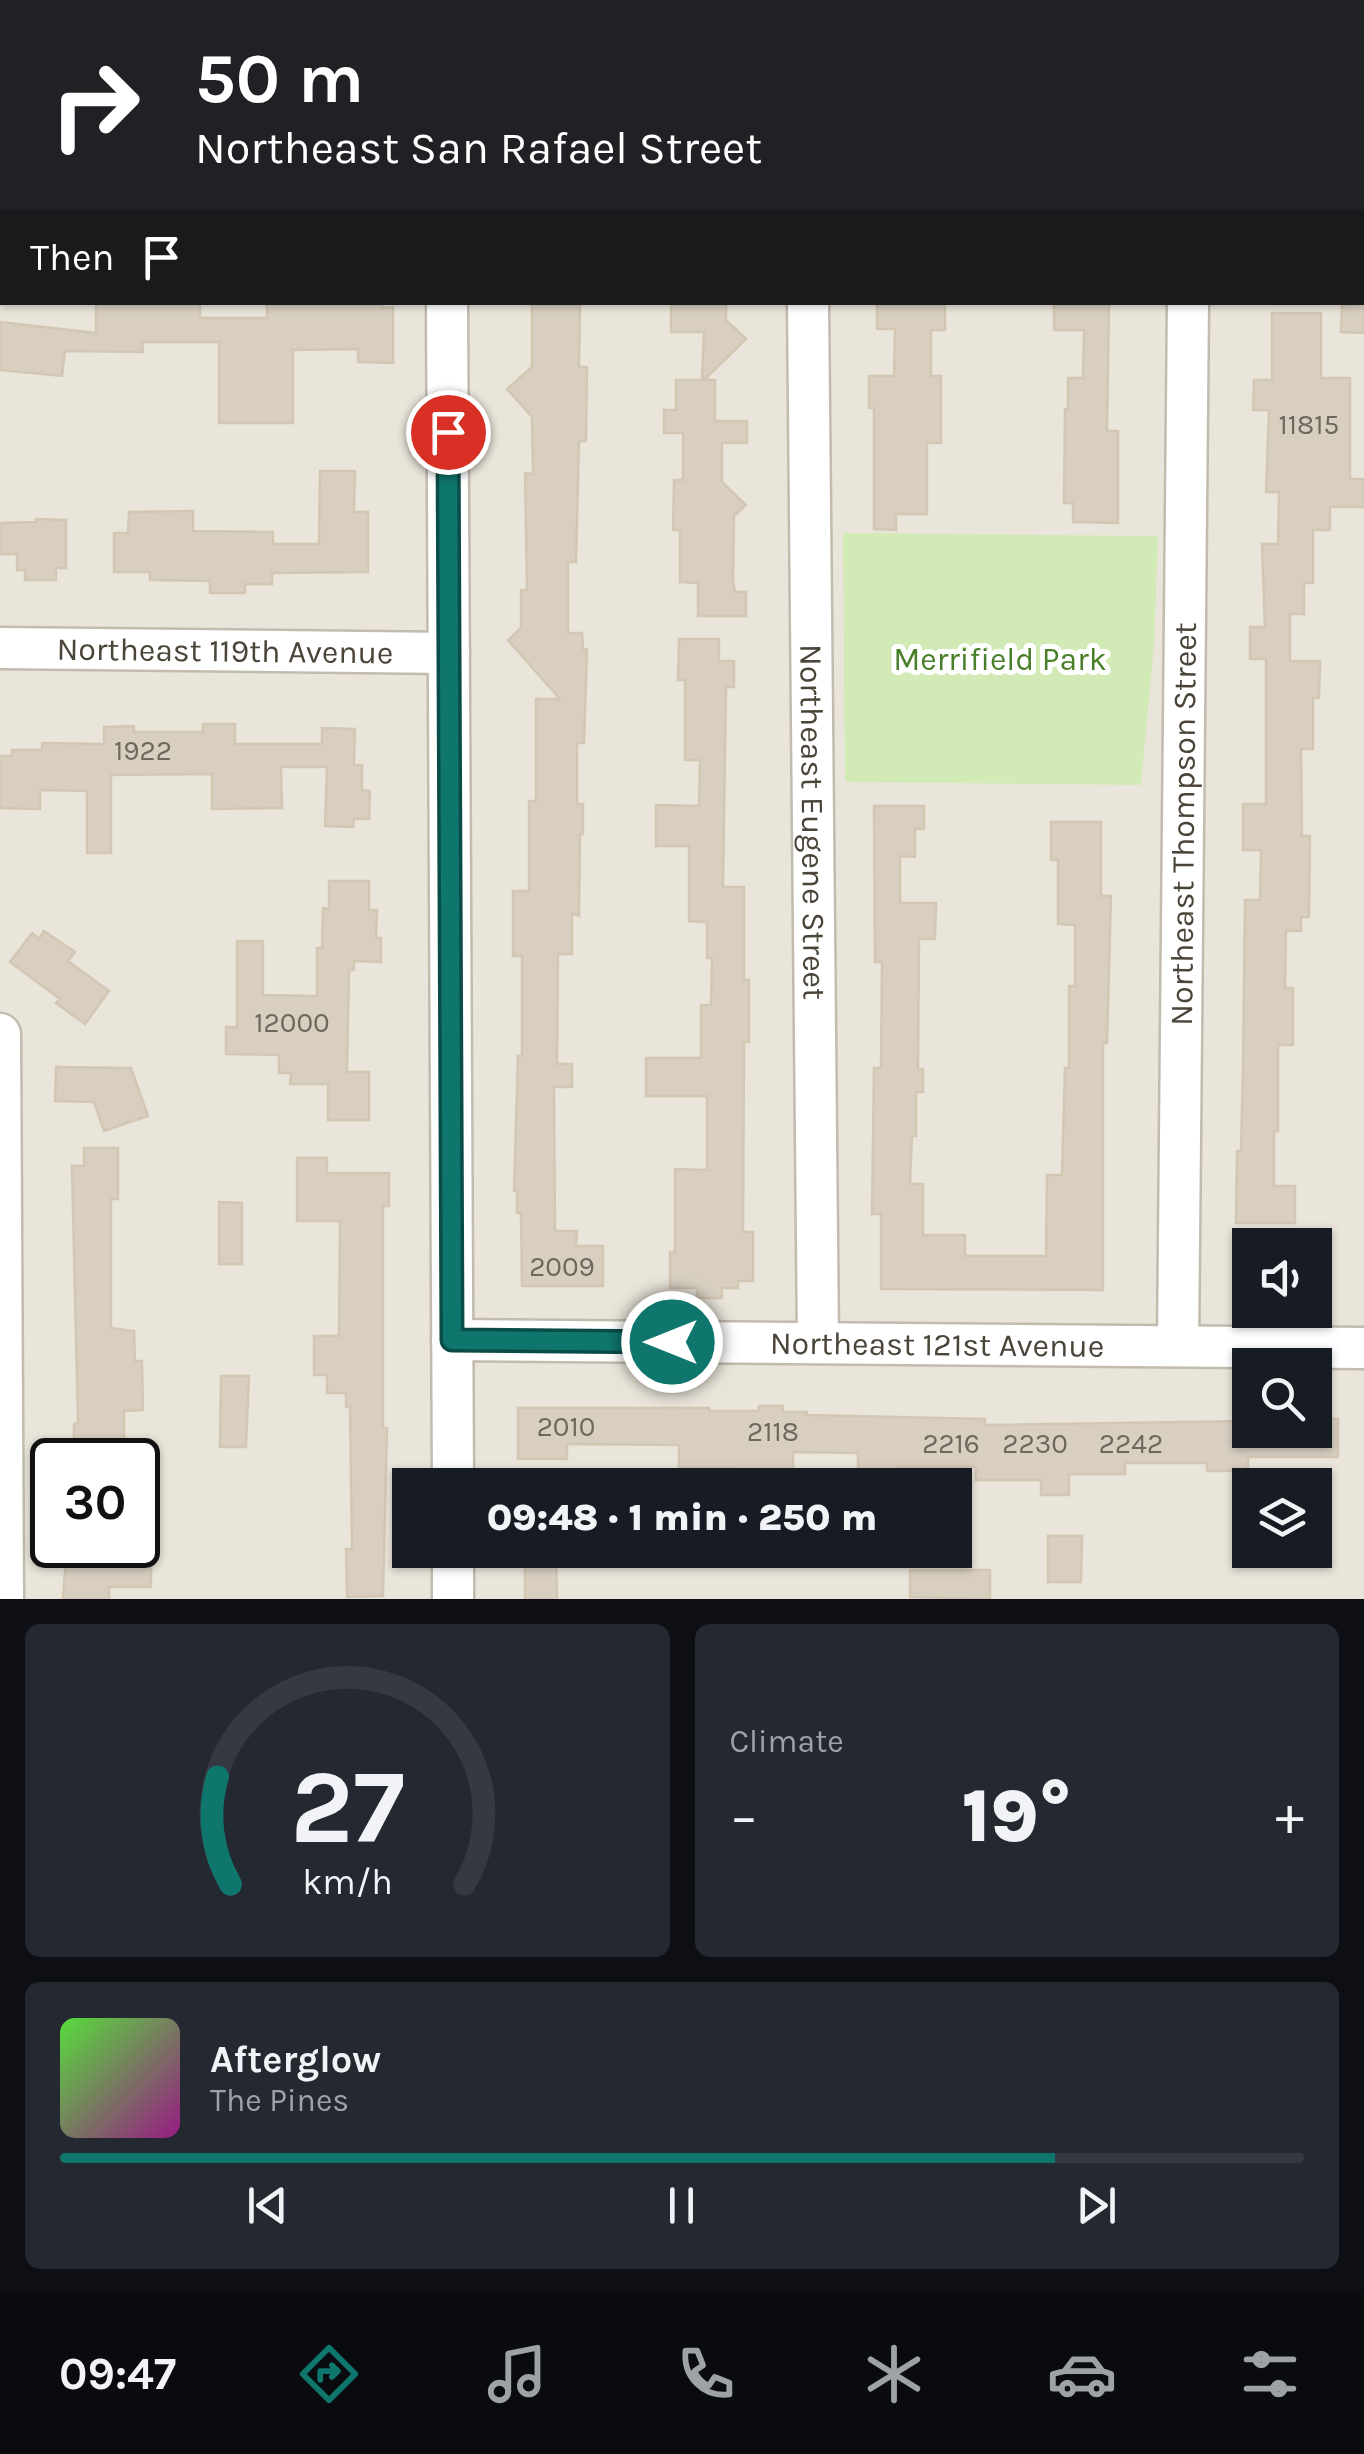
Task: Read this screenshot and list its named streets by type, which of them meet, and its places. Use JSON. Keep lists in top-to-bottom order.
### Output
{
  "streets": {
    "street": [
      "Northeast 119th Avenue",
      "Northeast Eugene Street",
      "Northeast Thompson Street",
      "Northeast 121st Avenue"
    ]
  },
  "crossings": [
    ["Northeast Eugene Street", "Northeast 121st Avenue"],
    ["Northeast Thompson Street", "Northeast 121st Avenue"]
  ],
  "parks": ["Merrifield Park"],
  "house_numbers": [
    "11815",
    "1922",
    "12000",
    "2009",
    "2010",
    "2118",
    "2216",
    "2230",
    "2242"
  ],
  "page": {
    "turn": ["50 m", "Northeast San Rafael Street"],
    "then": "Then",
    "limit": "30",
    "trip": "09:48 · 1 min · 250 m",
    "tile": "Climate",
    "heat": ["−", "19°", "+"],
    "song": ["Afterglow", "The Pines"],
    "tabs": "09:47",
    "gauge": ["27", "km/h"]
  }
}
